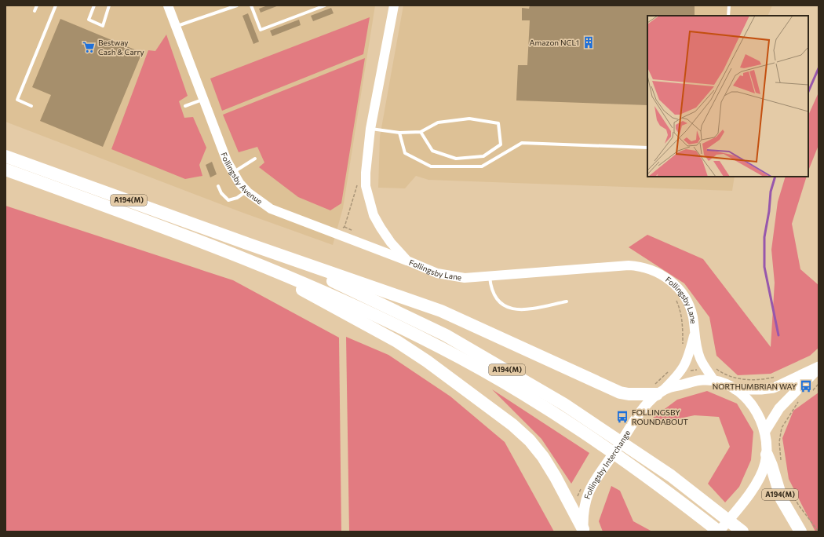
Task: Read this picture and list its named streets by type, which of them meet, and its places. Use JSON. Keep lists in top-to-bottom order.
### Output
{
  "streets": {
    "highway": ["A194(M)"],
    "main road": ["Follingsby Interchange"],
    "street": ["Follingsby Avenue", "Follingsby Lane"]
  },
  "crossings": [
    ["Follingsby Avenue", "Follingsby Lane"],
    ["A194(M)", "Follingsby Lane"],
    ["A194(M)", "Follingsby Interchange"],
    ["Follingsby Lane", "Follingsby Interchange"]
  ],
  "places": {
    "building": ["Amazon NCL1"],
    "supermarket": ["Bestway Cash & Carry"],
    "bus stop": ["NORTHUMBRIAN WAY", "FOLLINGSBY ROUNDABOUT"]
  }
}
